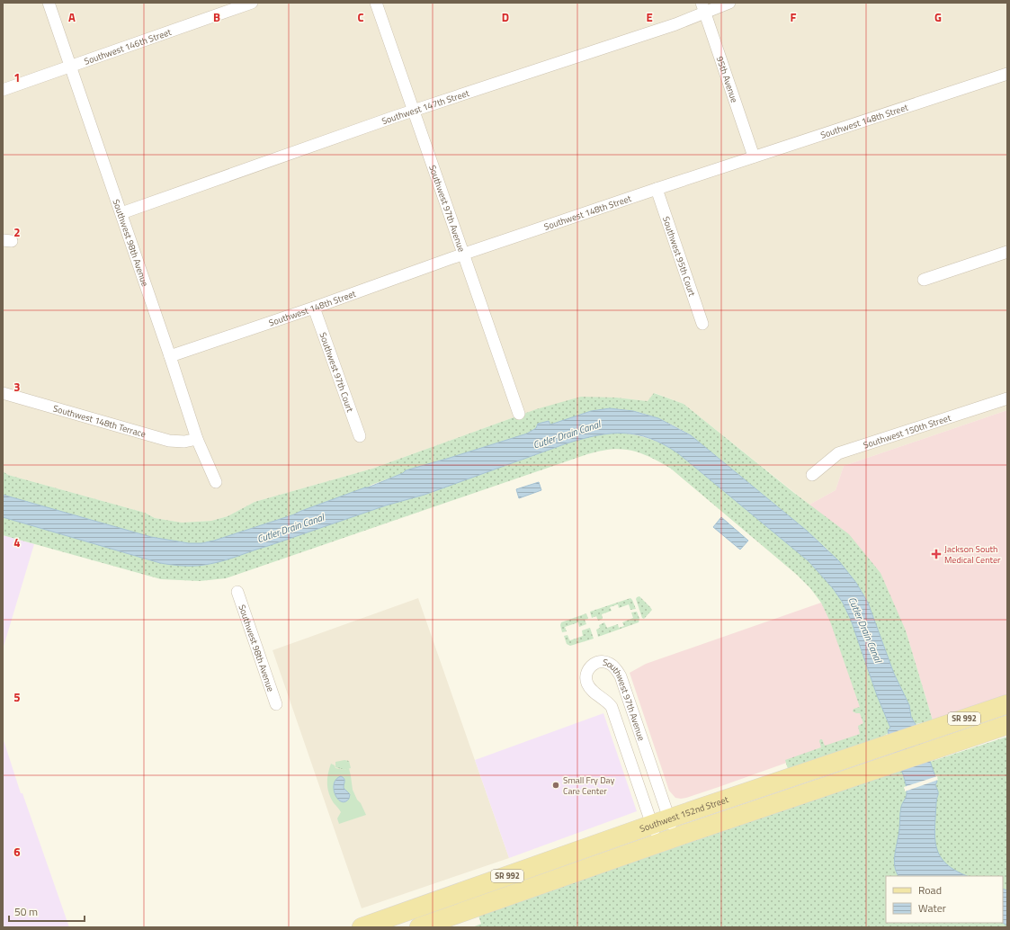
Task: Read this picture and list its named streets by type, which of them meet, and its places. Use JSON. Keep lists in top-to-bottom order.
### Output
{
  "streets": {
    "main road": ["SR 992", "Southwest 152nd Street"],
    "street": [
      "Southwest 146th Street",
      "95th Avenue",
      "Southwest 147th Street",
      "Southwest 148th Street",
      "Southwest 97th Avenue",
      "Southwest 98th Avenue",
      "Southwest 95th Court",
      "Southwest 97th Court",
      "Southwest 148th Terrace",
      "Southwest 150th Street"
    ]
  },
  "crossings": [
    ["Southwest 146th Street", "Southwest 98th Avenue"],
    ["95th Avenue", "Southwest 147th Street"],
    ["95th Avenue", "Southwest 148th Street"],
    ["Southwest 147th Street", "Southwest 97th Avenue"],
    ["Southwest 147th Street", "Southwest 98th Avenue"],
    ["Southwest 148th Street", "Southwest 97th Avenue"],
    ["Southwest 148th Street", "Southwest 98th Avenue"],
    ["Southwest 148th Street", "Southwest 95th Court"],
    ["Southwest 148th Street", "Southwest 97th Court"],
    ["Southwest 97th Avenue", "SR 992"],
    ["Southwest 97th Avenue", "Southwest 152nd Street"],
    ["Southwest 98th Avenue", "Southwest 148th Terrace"]
  ],
  "water": ["Cutler Drain Canal"],
  "places": {
    "health": ["Jackson South Medical Center"],
    "other": ["Small Fry Day Care Center"]
  },
  "legend": ["Road", "Water"],
  "scale_bar": "50 m",
  "grid": {
    "columns": [
      "A",
      "B",
      "C",
      "D",
      "E",
      "F",
      "G"
    ],
    "rows": [
      "1",
      "2",
      "3",
      "4",
      "5",
      "6"
    ]
  }
}
